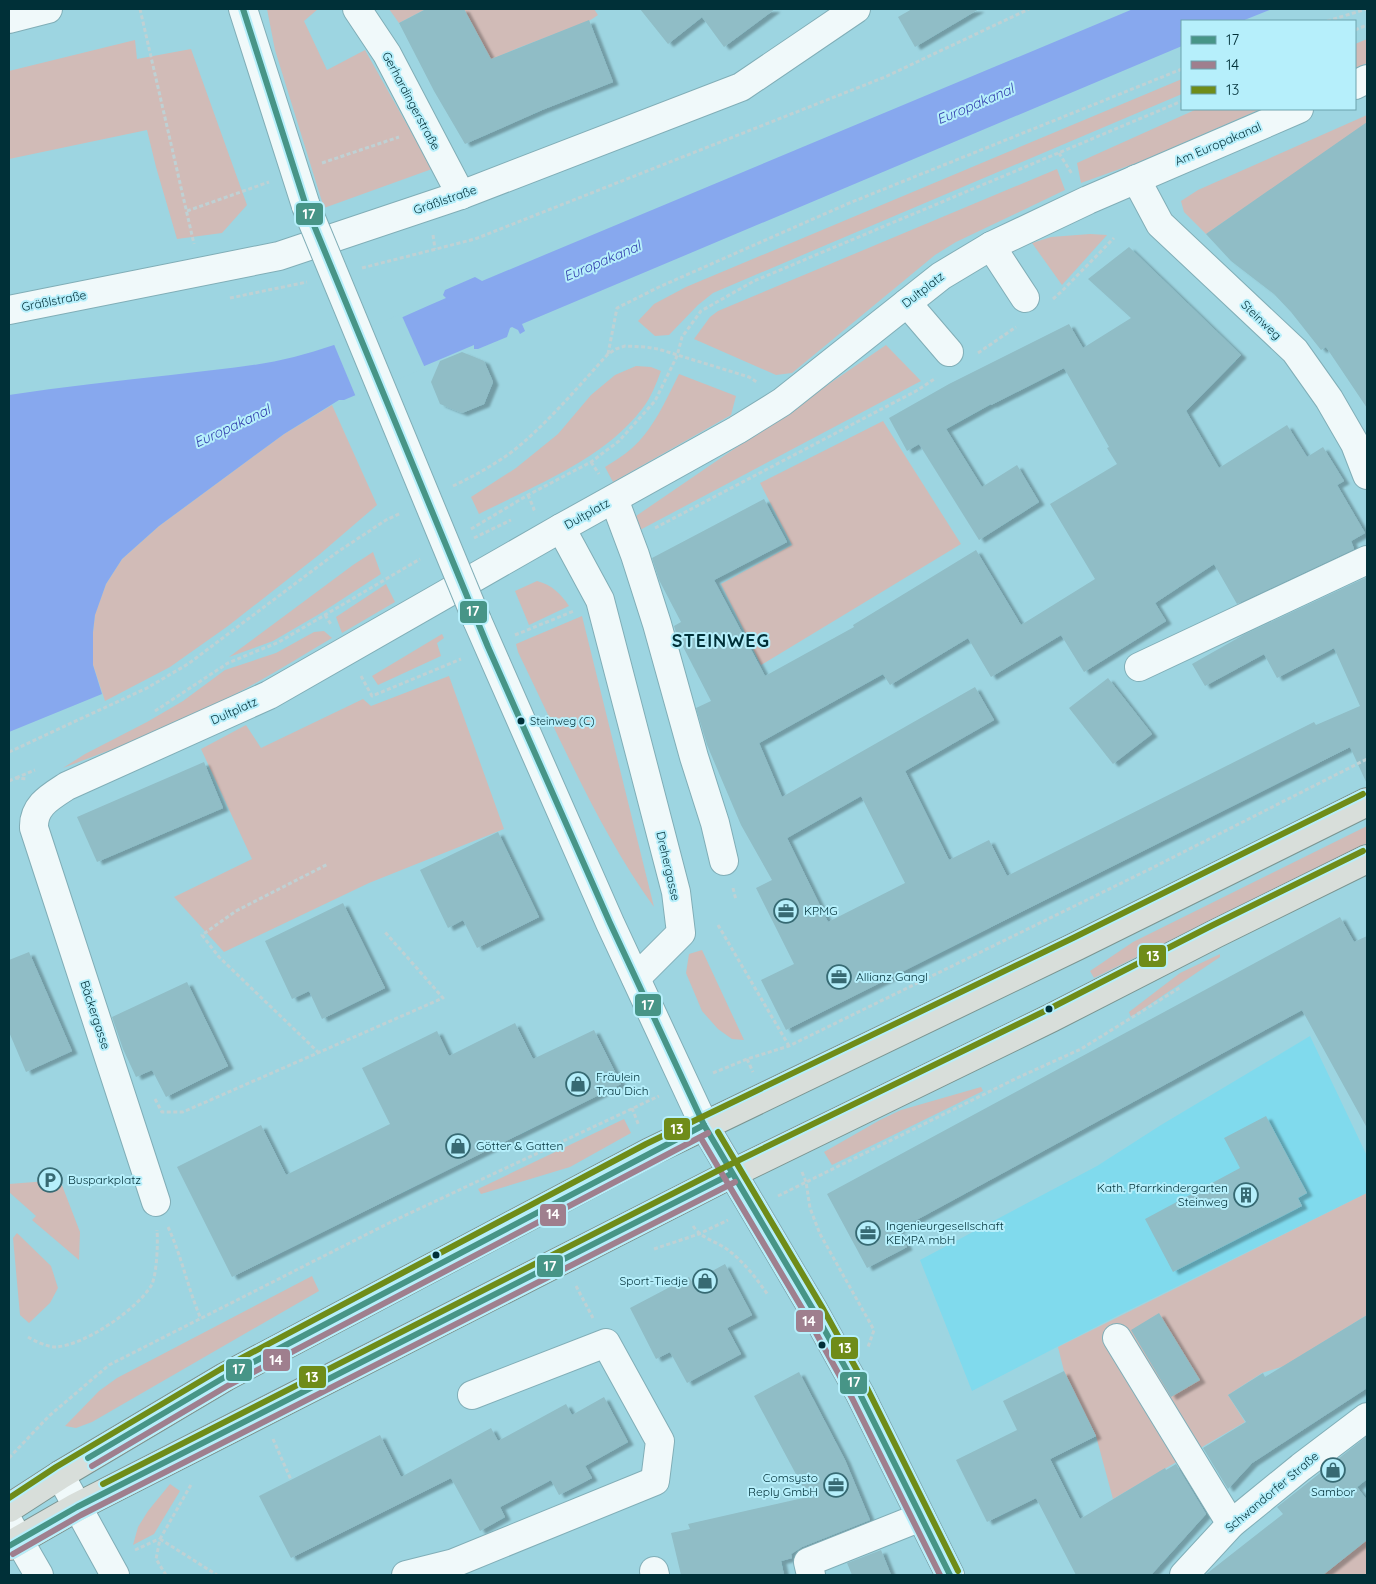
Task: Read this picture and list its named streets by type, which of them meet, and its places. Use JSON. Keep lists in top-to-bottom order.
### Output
{
  "streets": {
    "street": [
      "Gerhardingerstraße",
      "Am Europakanal",
      "Gräßlstraße",
      "Dultplatz",
      "Steinweg",
      "Drehergasse",
      "Bäckergasse",
      "Schwandorfer Straße"
    ]
  },
  "crossings": [
    ["Gerhardingerstraße", "Gräßlstraße"],
    ["Am Europakanal", "Dultplatz"],
    ["Am Europakanal", "Steinweg"],
    ["Dultplatz", "Steinweg"],
    ["Dultplatz", "Drehergasse"],
    ["Dultplatz", "Bäckergasse"]
  ],
  "districts": ["STEINWEG"],
  "water": ["Europakanal"],
  "places": {
    "other": ["Steinweg (C)"],
    "office": [
      "KPMG",
      "Allianz Gangl",
      "Ingenieurgesellschaft KEMPA mbH",
      "Comsysto Reply GmbH"
    ],
    "shop": [
      "Fräulein Trau Dich",
      "Götter & Gatten",
      "Sport-Tiedje",
      "Sambor"
    ],
    "parking": ["Busparkplatz"],
    "building": ["Kath. Pfarrkindergarten Steinweg"]
  },
  "lines": ["transit line 17", "transit line 13", "transit line 14"],
  "legend": ["17", "14", "13"]
}
